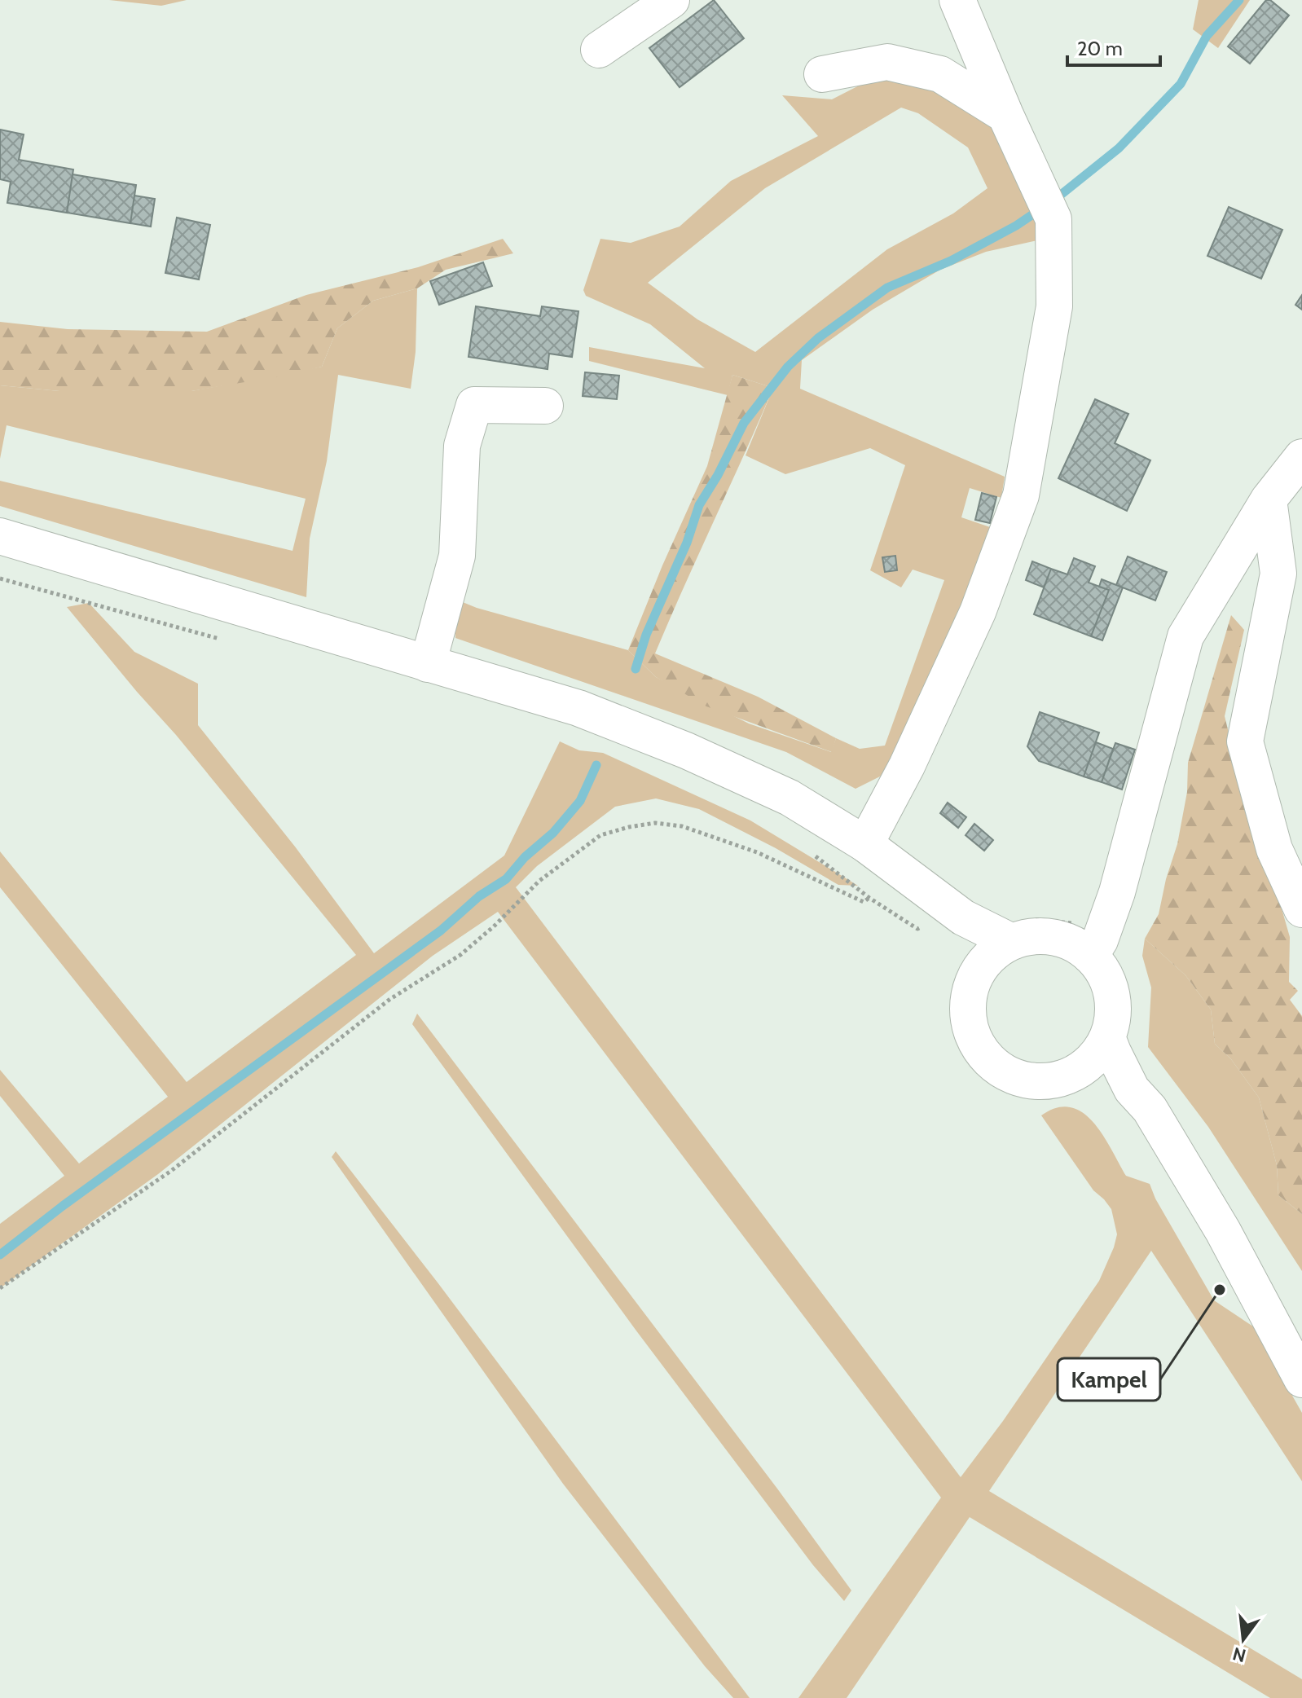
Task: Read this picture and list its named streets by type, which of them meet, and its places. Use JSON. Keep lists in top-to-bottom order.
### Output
{
  "places": ["Kampel"],
  "scale_bar": "20 m",
  "north": "bottom"
}
